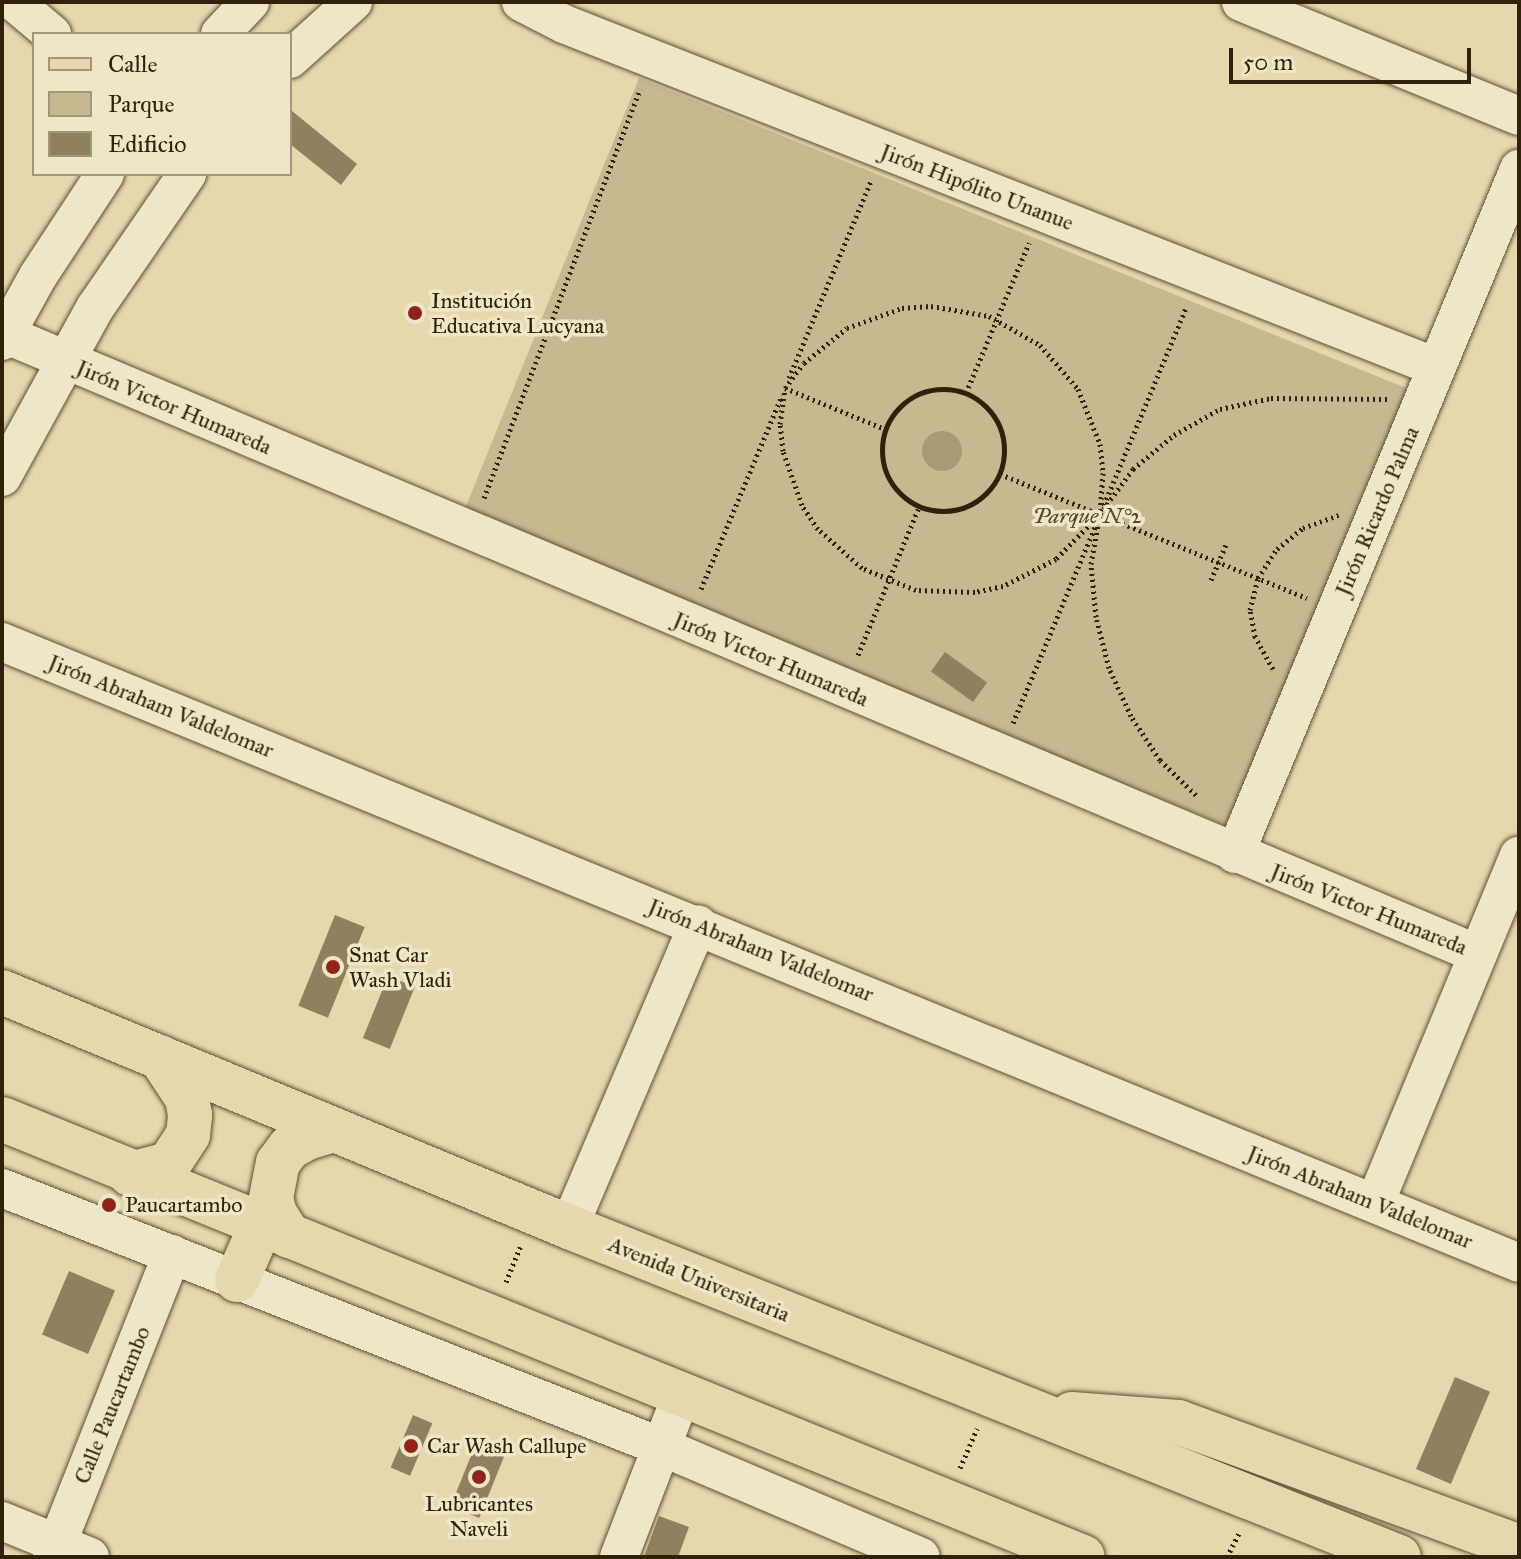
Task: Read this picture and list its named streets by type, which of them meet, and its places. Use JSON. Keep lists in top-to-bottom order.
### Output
{
  "streets": {
    "main road": ["Avenida Universitaria"],
    "street": [
      "Jirón Hipólito Unanue",
      "Jirón Victor Humareda",
      "Jirón Ricardo Palma",
      "Jirón Abraham Valdelomar",
      "Calle Paucartambo"
    ]
  },
  "crossings": [
    ["Jirón Hipólito Unanue", "Jirón Ricardo Palma"],
    ["Jirón Victor Humareda", "Jirón Ricardo Palma"]
  ],
  "parks": ["Parque N°2"],
  "places": [
    "Institución Educativa Lucyana",
    "Snat Car Wash Vladi",
    "Paucartambo",
    "Car Wash Callupe",
    "Lubricantes Naveli"
  ],
  "legend": ["Calle", "Parque", "Edificio"],
  "scale_bar": "50 m"
}
